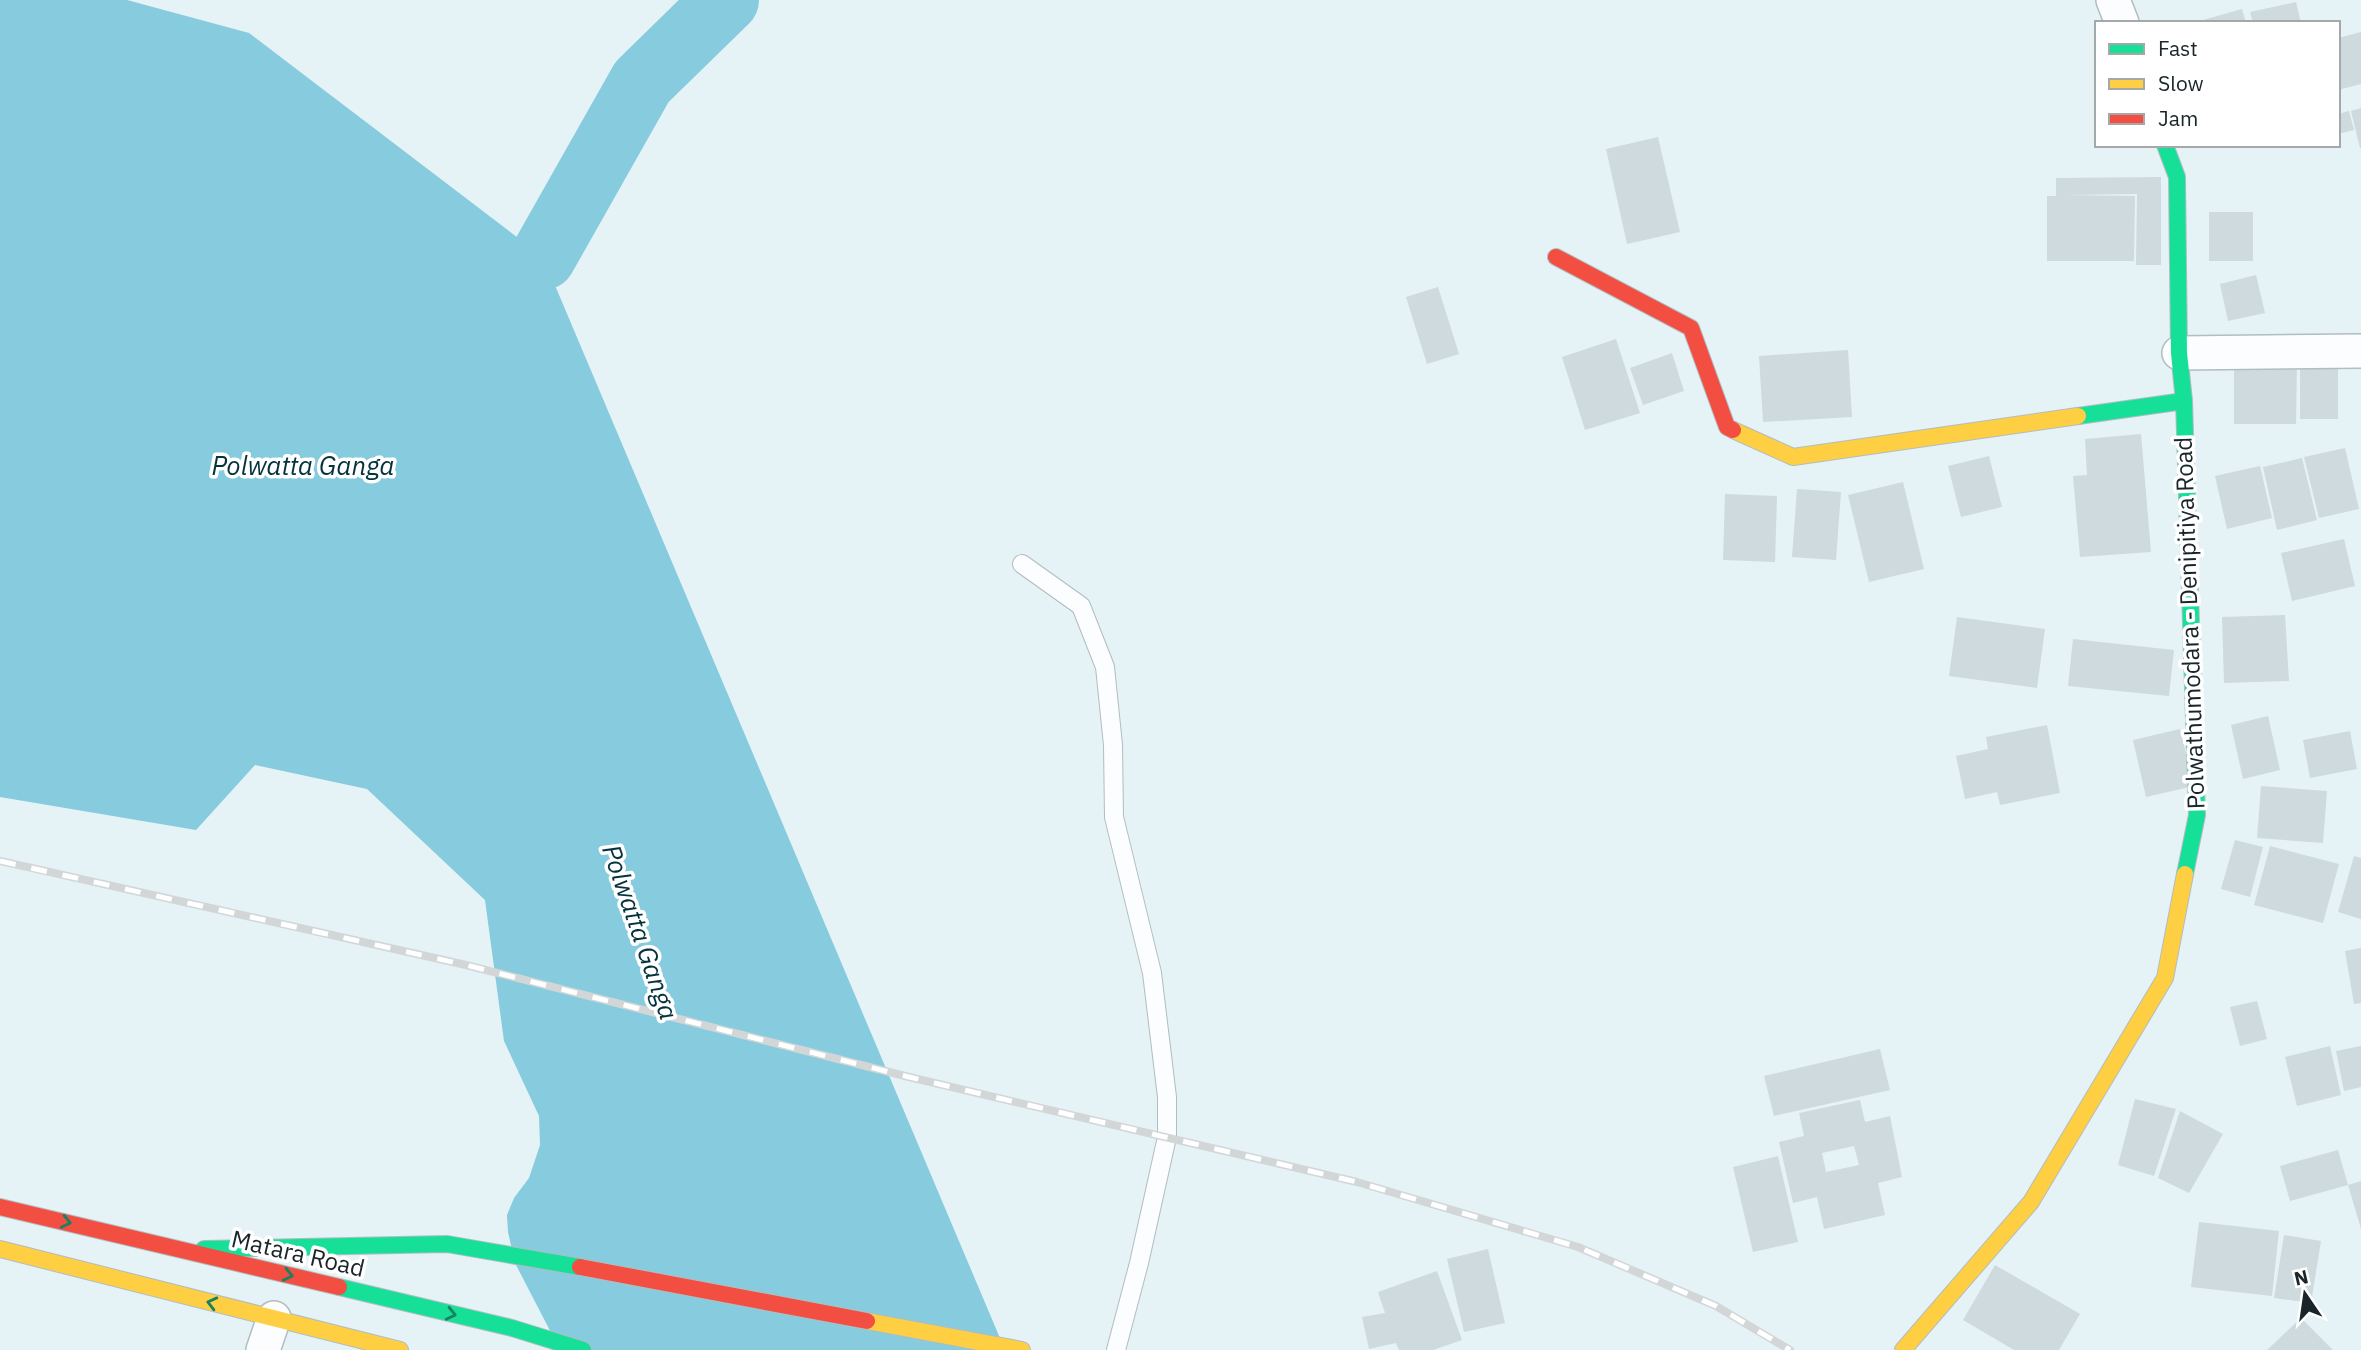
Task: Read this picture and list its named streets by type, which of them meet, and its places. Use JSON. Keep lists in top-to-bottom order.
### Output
{
  "streets": {
    "main road": ["Polwathumodara - Denipitiya Road", "Matara Road"]
  },
  "water": ["Polwatta Ganga"],
  "legend": ["Fast", "Slow", "Jam"],
  "north": "top"
}
